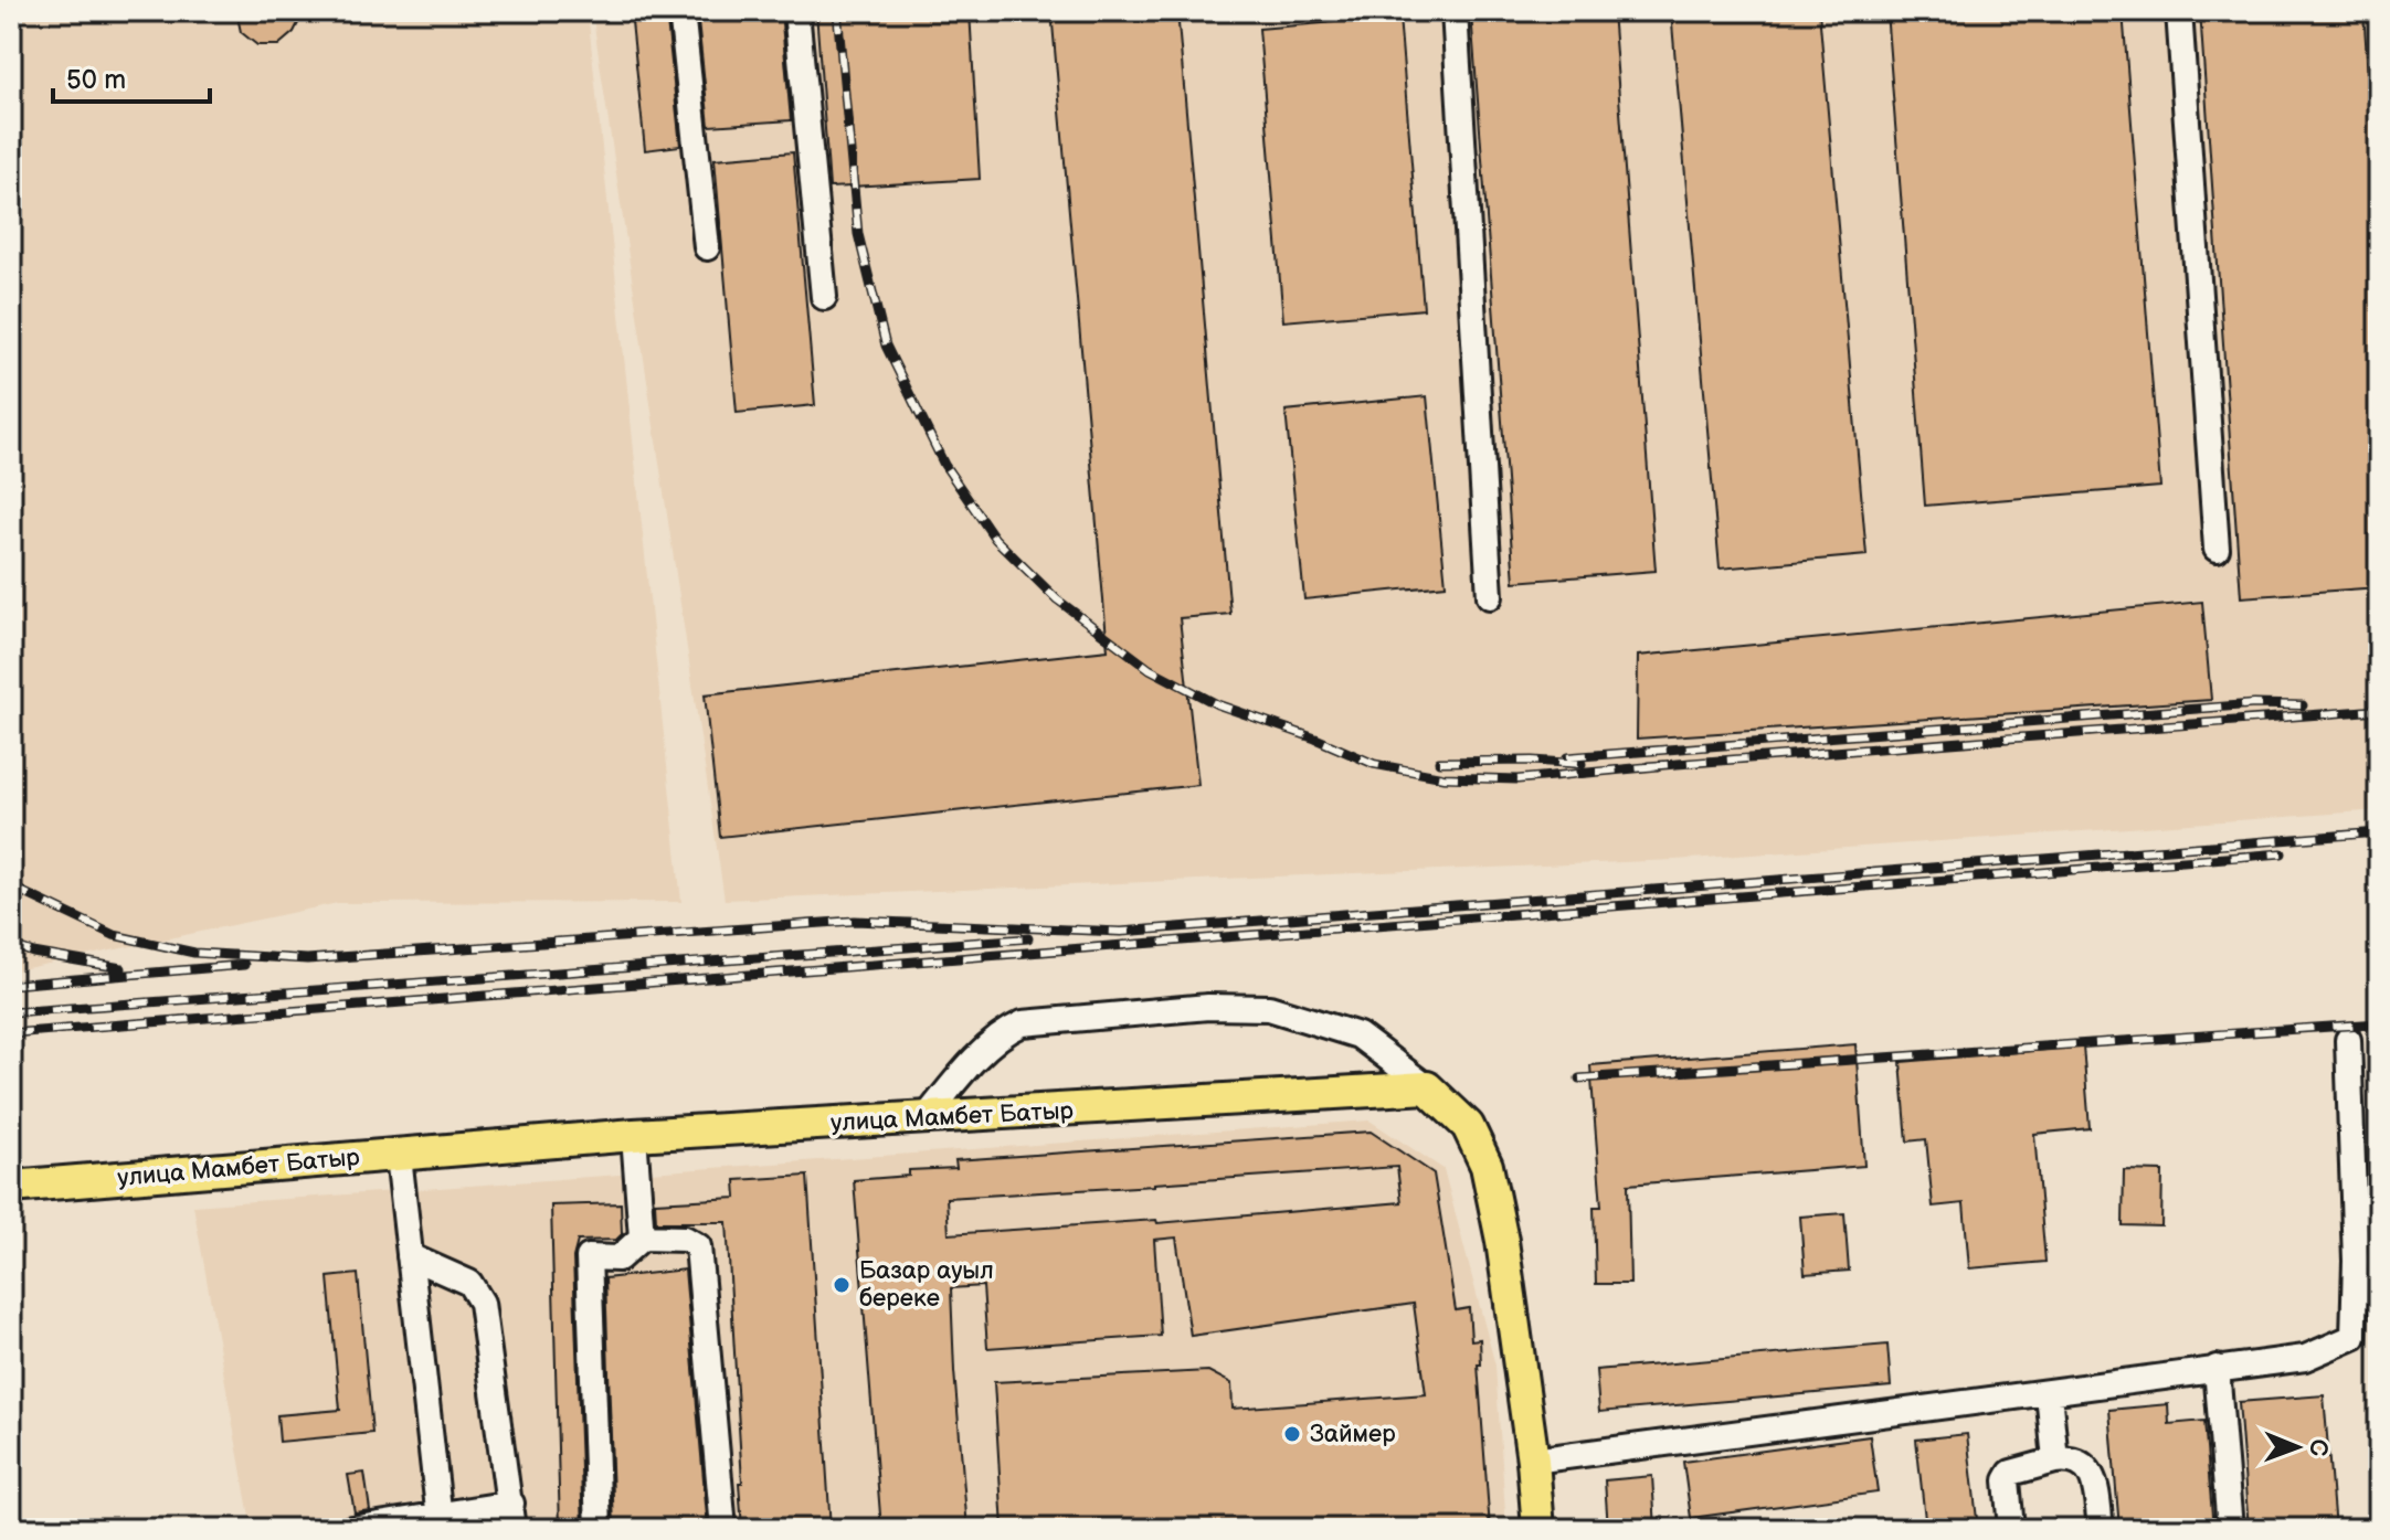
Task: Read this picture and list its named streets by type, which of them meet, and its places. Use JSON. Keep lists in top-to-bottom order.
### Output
{
  "streets": {
    "main road": ["улица Мамбет Батыр"]
  },
  "places": ["Базар ауыл береке", "Займер"],
  "scale_bar": "50 m",
  "north": "right"
}
